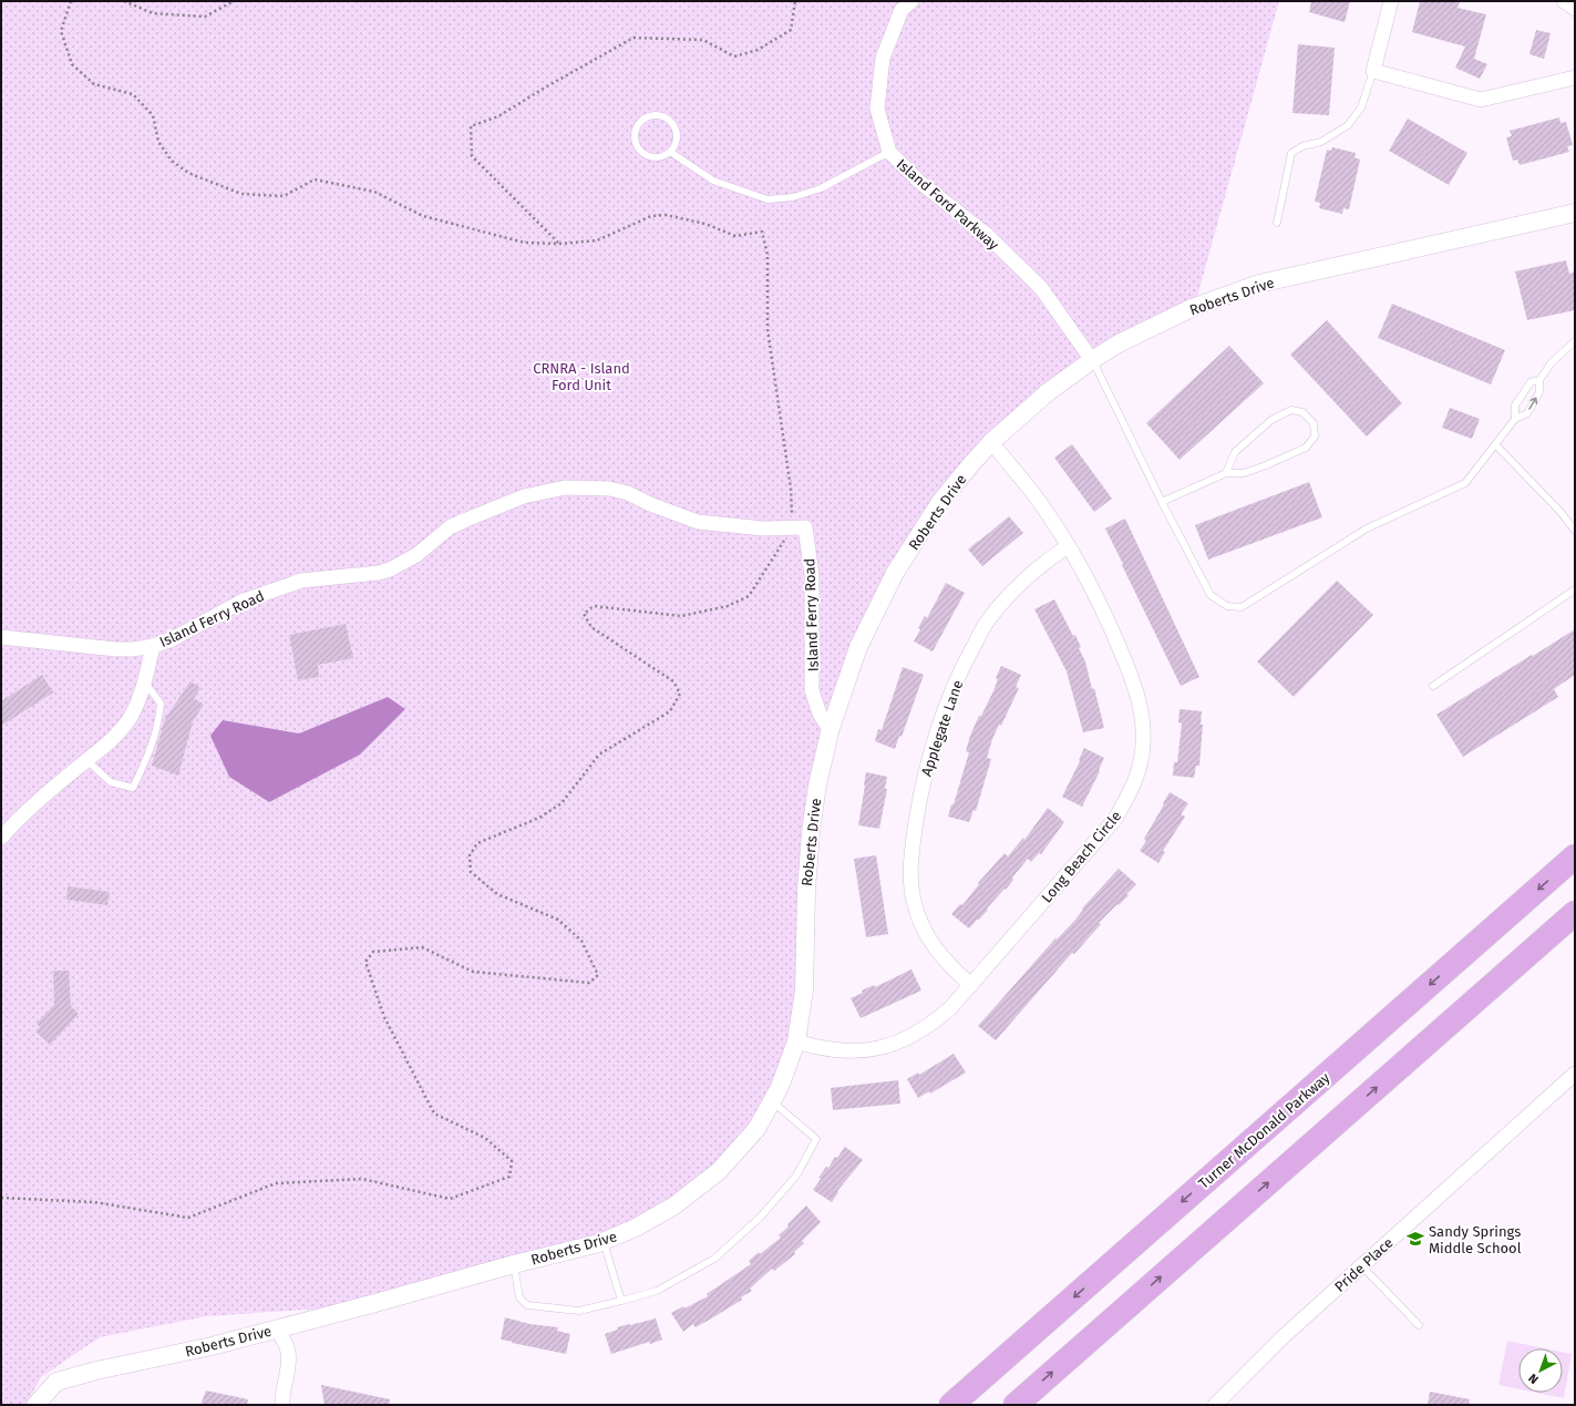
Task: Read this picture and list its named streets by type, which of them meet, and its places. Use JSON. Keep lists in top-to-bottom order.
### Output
{
  "streets": {
    "highway": ["Turner McDonald Parkway"],
    "street": [
      "Island Ford Parkway",
      "Roberts Drive",
      "Island Ferry Road",
      "Applegate Lane",
      "Long Beach Circle",
      "Pride Place"
    ]
  },
  "crossings": [
    ["Island Ford Parkway", "Roberts Drive"],
    ["Roberts Drive", "Island Ferry Road"],
    ["Roberts Drive", "Long Beach Circle"],
    ["Applegate Lane", "Long Beach Circle"]
  ],
  "parks": ["CRNRA - Island Ford Unit"],
  "places": {
    "school or university": ["Sandy Springs Middle School"]
  },
  "north": "bottom left"
}
